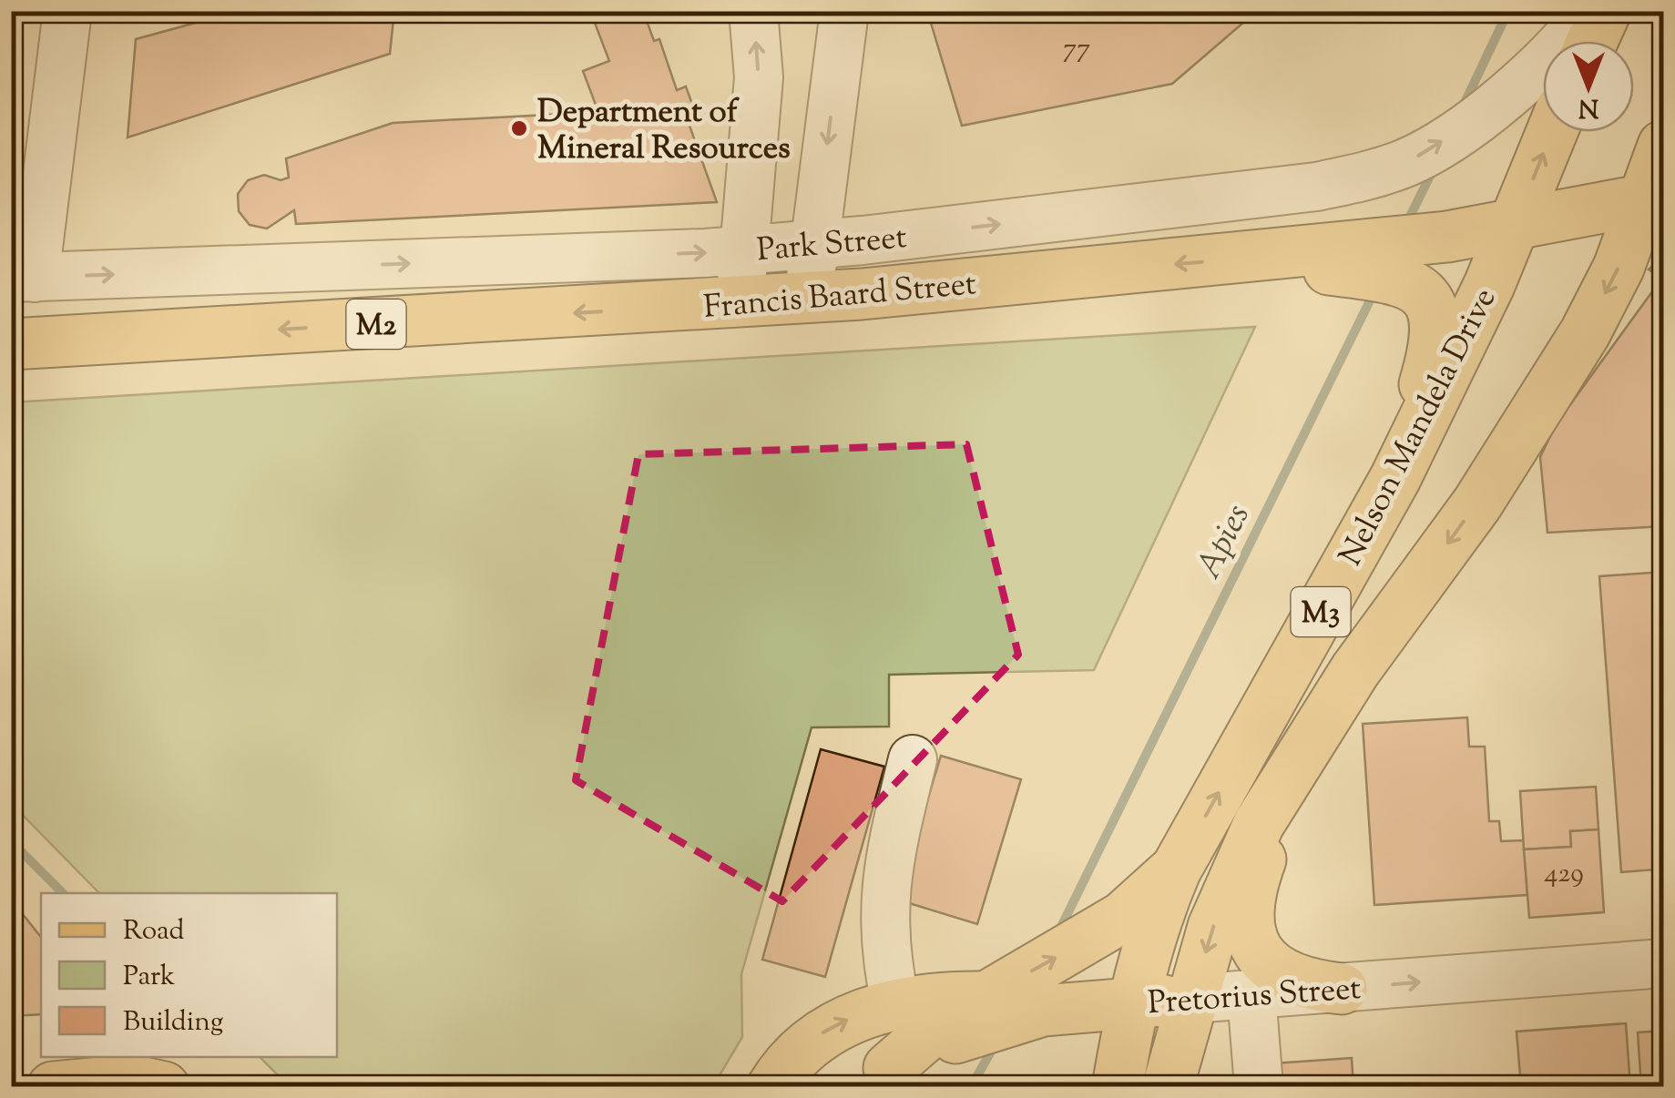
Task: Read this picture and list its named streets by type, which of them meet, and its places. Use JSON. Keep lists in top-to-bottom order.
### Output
{
  "streets": {
    "main road": [
      "Francis Baard Street",
      "M2",
      "Nelson Mandela Drive",
      "M3",
      "Pretorius Street"
    ],
    "street": ["Park Street"]
  },
  "crossings": [
    ["Francis Baard Street", "Nelson Mandela Drive"],
    ["Francis Baard Street", "M3"],
    ["Nelson Mandela Drive", "Pretorius Street"],
    ["M3", "Pretorius Street"]
  ],
  "one_way": ["Park Street", "Francis Baard Street", "Pretorius Street"],
  "water": ["Apies"],
  "places": ["Department of Mineral Resources"],
  "house_numbers": ["77", "429"],
  "legend": ["Road", "Park", "Building"],
  "north": "bottom"
}
